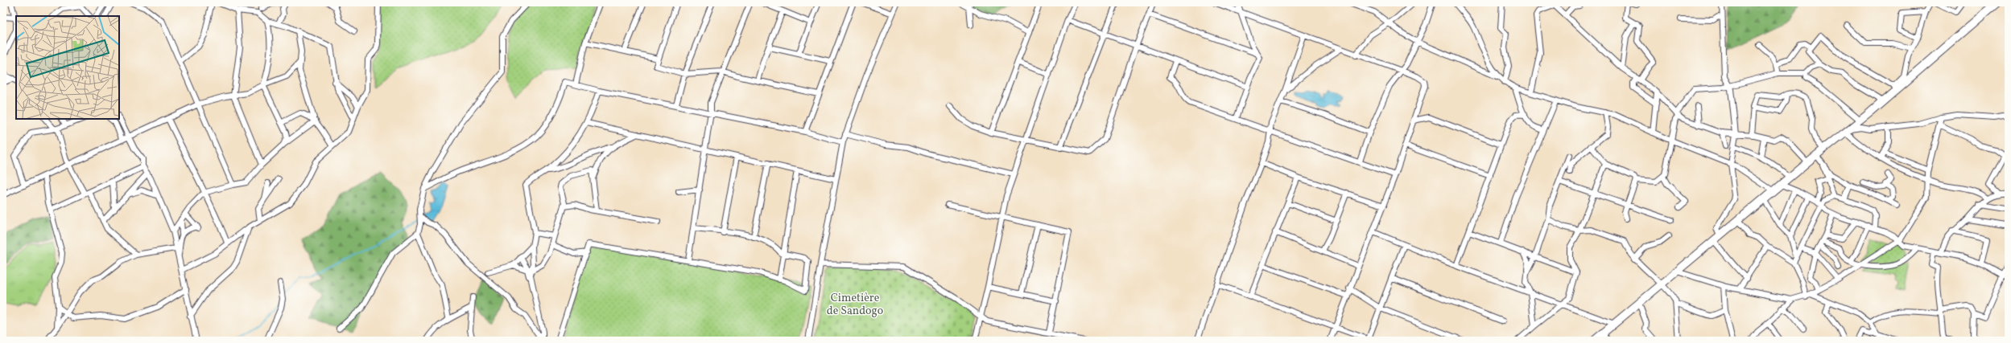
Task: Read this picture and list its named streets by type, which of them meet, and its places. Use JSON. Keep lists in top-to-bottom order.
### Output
{
  "parks": ["Cimetière de Sandogo"]
}
